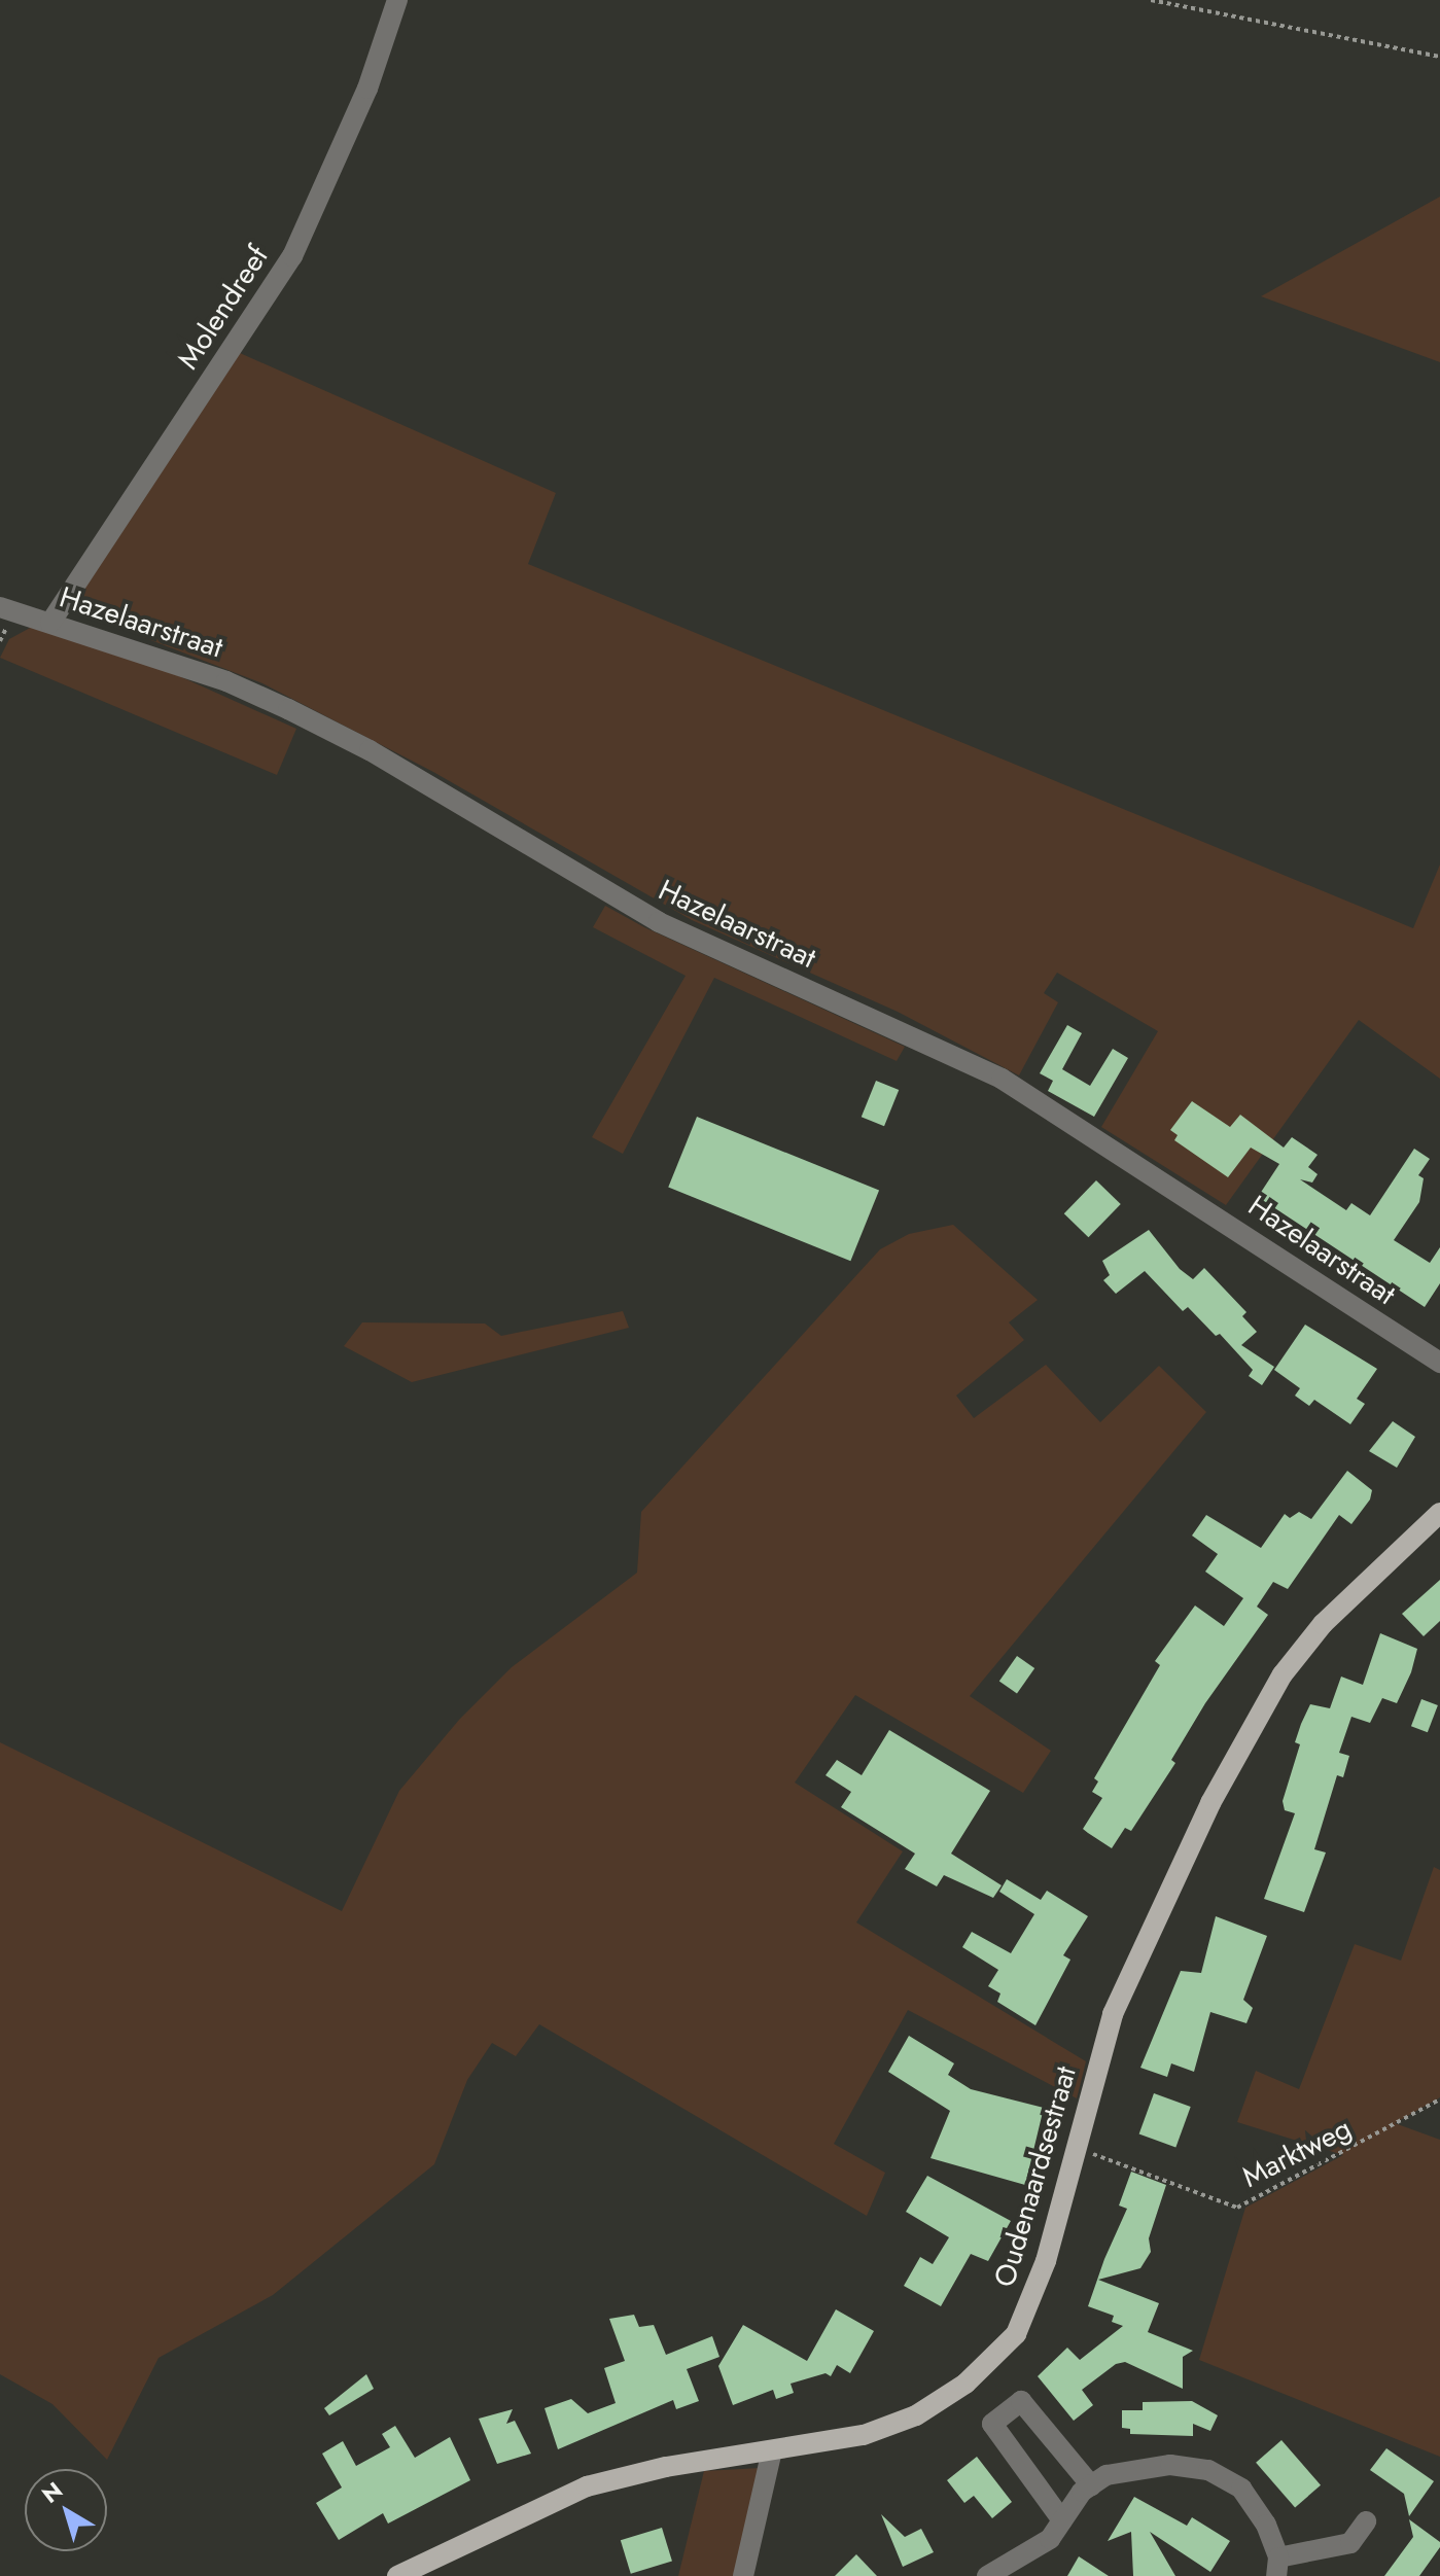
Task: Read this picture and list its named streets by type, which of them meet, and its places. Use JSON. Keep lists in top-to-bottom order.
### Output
{
  "streets": {
    "main road": ["Oudenaardsestraat"],
    "street": ["Molendreef", "Hazelaarstraat"],
    "path": ["Marktweg"]
  },
  "crossings": [
    ["Molendreef", "Hazelaarstraat"],
    ["Marktweg", "Oudenaardsestraat"]
  ],
  "north": "top left"
}
